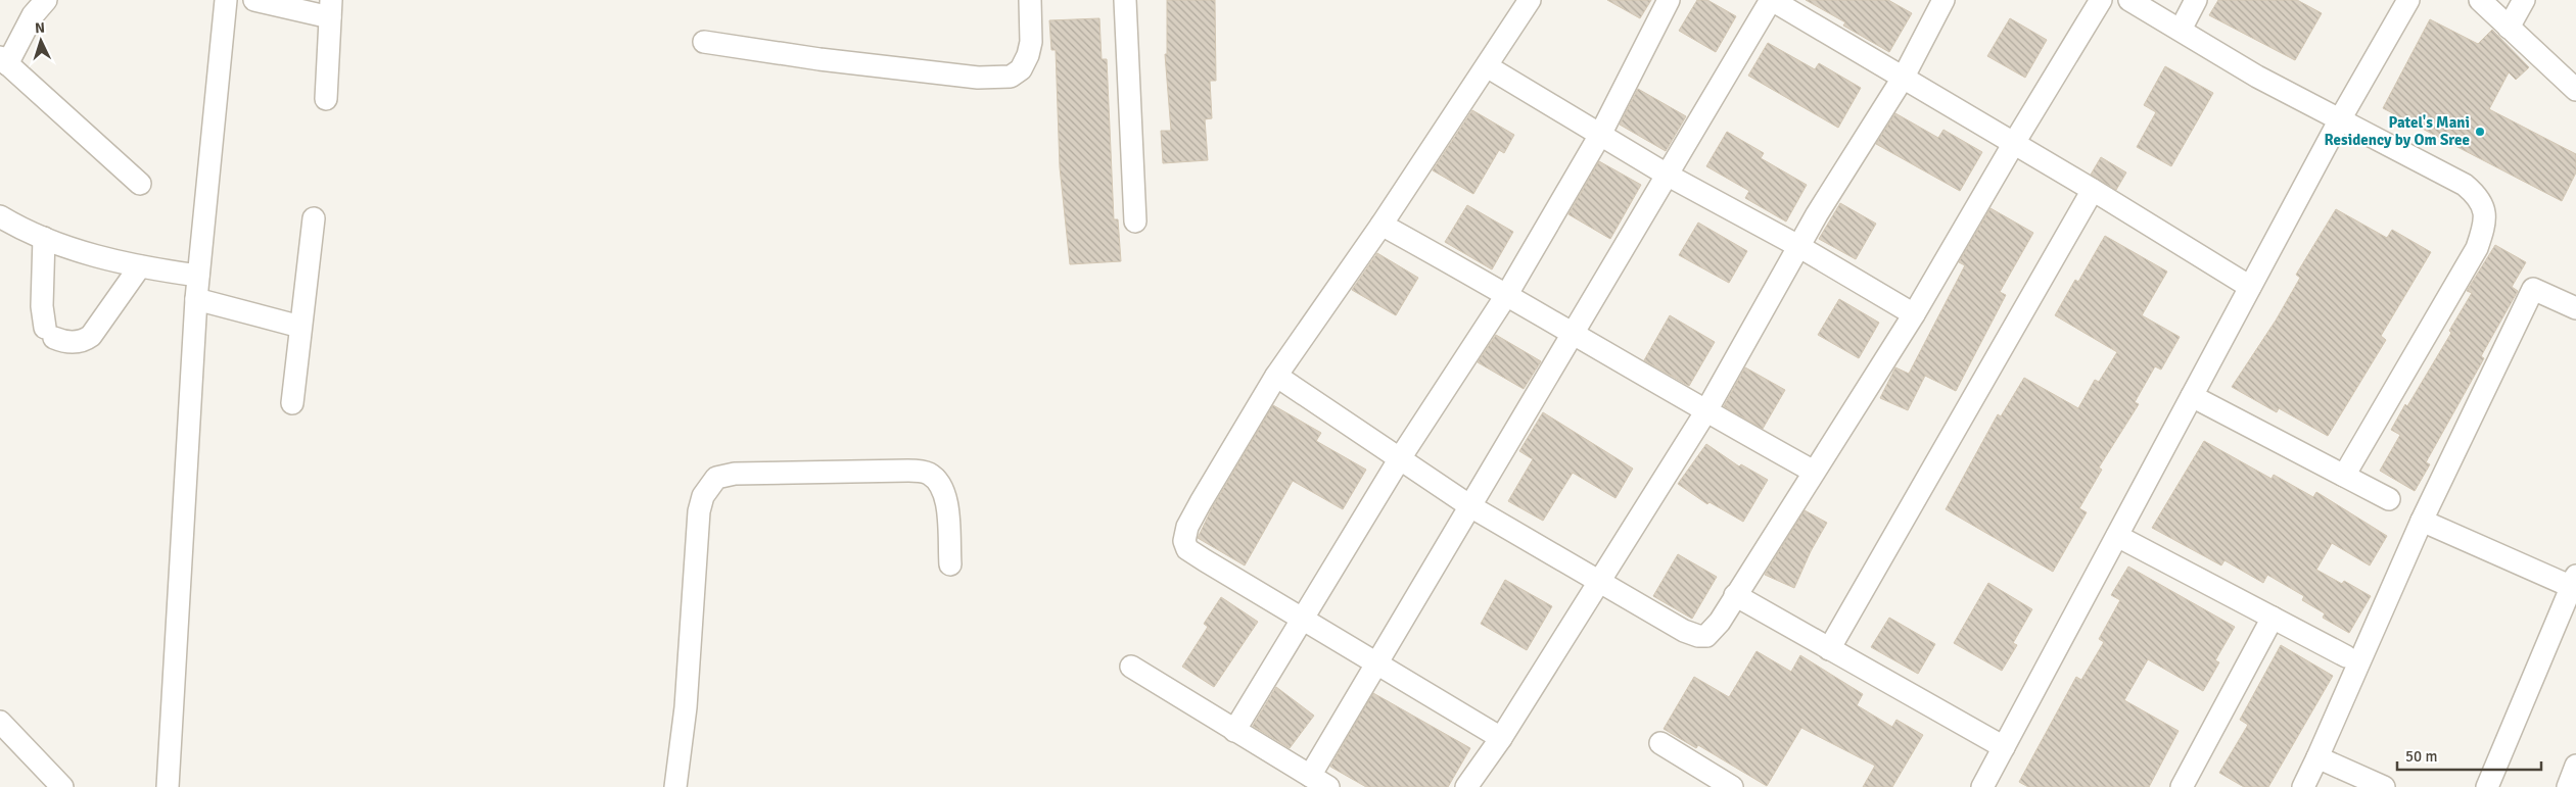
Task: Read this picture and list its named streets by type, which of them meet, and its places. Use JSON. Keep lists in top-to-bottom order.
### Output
{
  "places": ["Patel's Mani Residency by Om Sree"],
  "scale_bar": "50 m",
  "north": "top"
}
